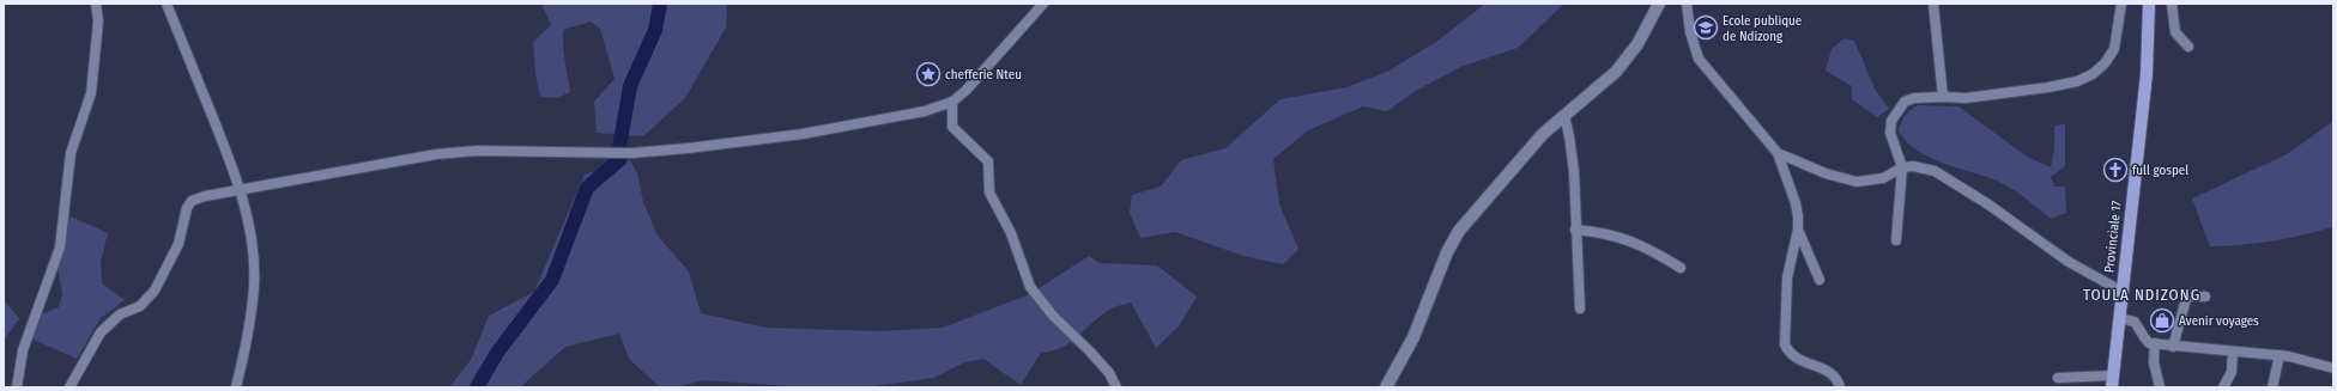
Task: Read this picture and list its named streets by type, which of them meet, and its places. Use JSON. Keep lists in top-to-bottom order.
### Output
{
  "streets": {
    "main road": ["Provinciale 17"]
  },
  "districts": ["TOULA NDIZONG"],
  "places": {
    "school or university": ["Ecole publique de Ndizong"],
    "place": ["chefferie Nteu"],
    "church": ["full gospel"],
    "shop": ["Avenir voyages"]
  }
}
